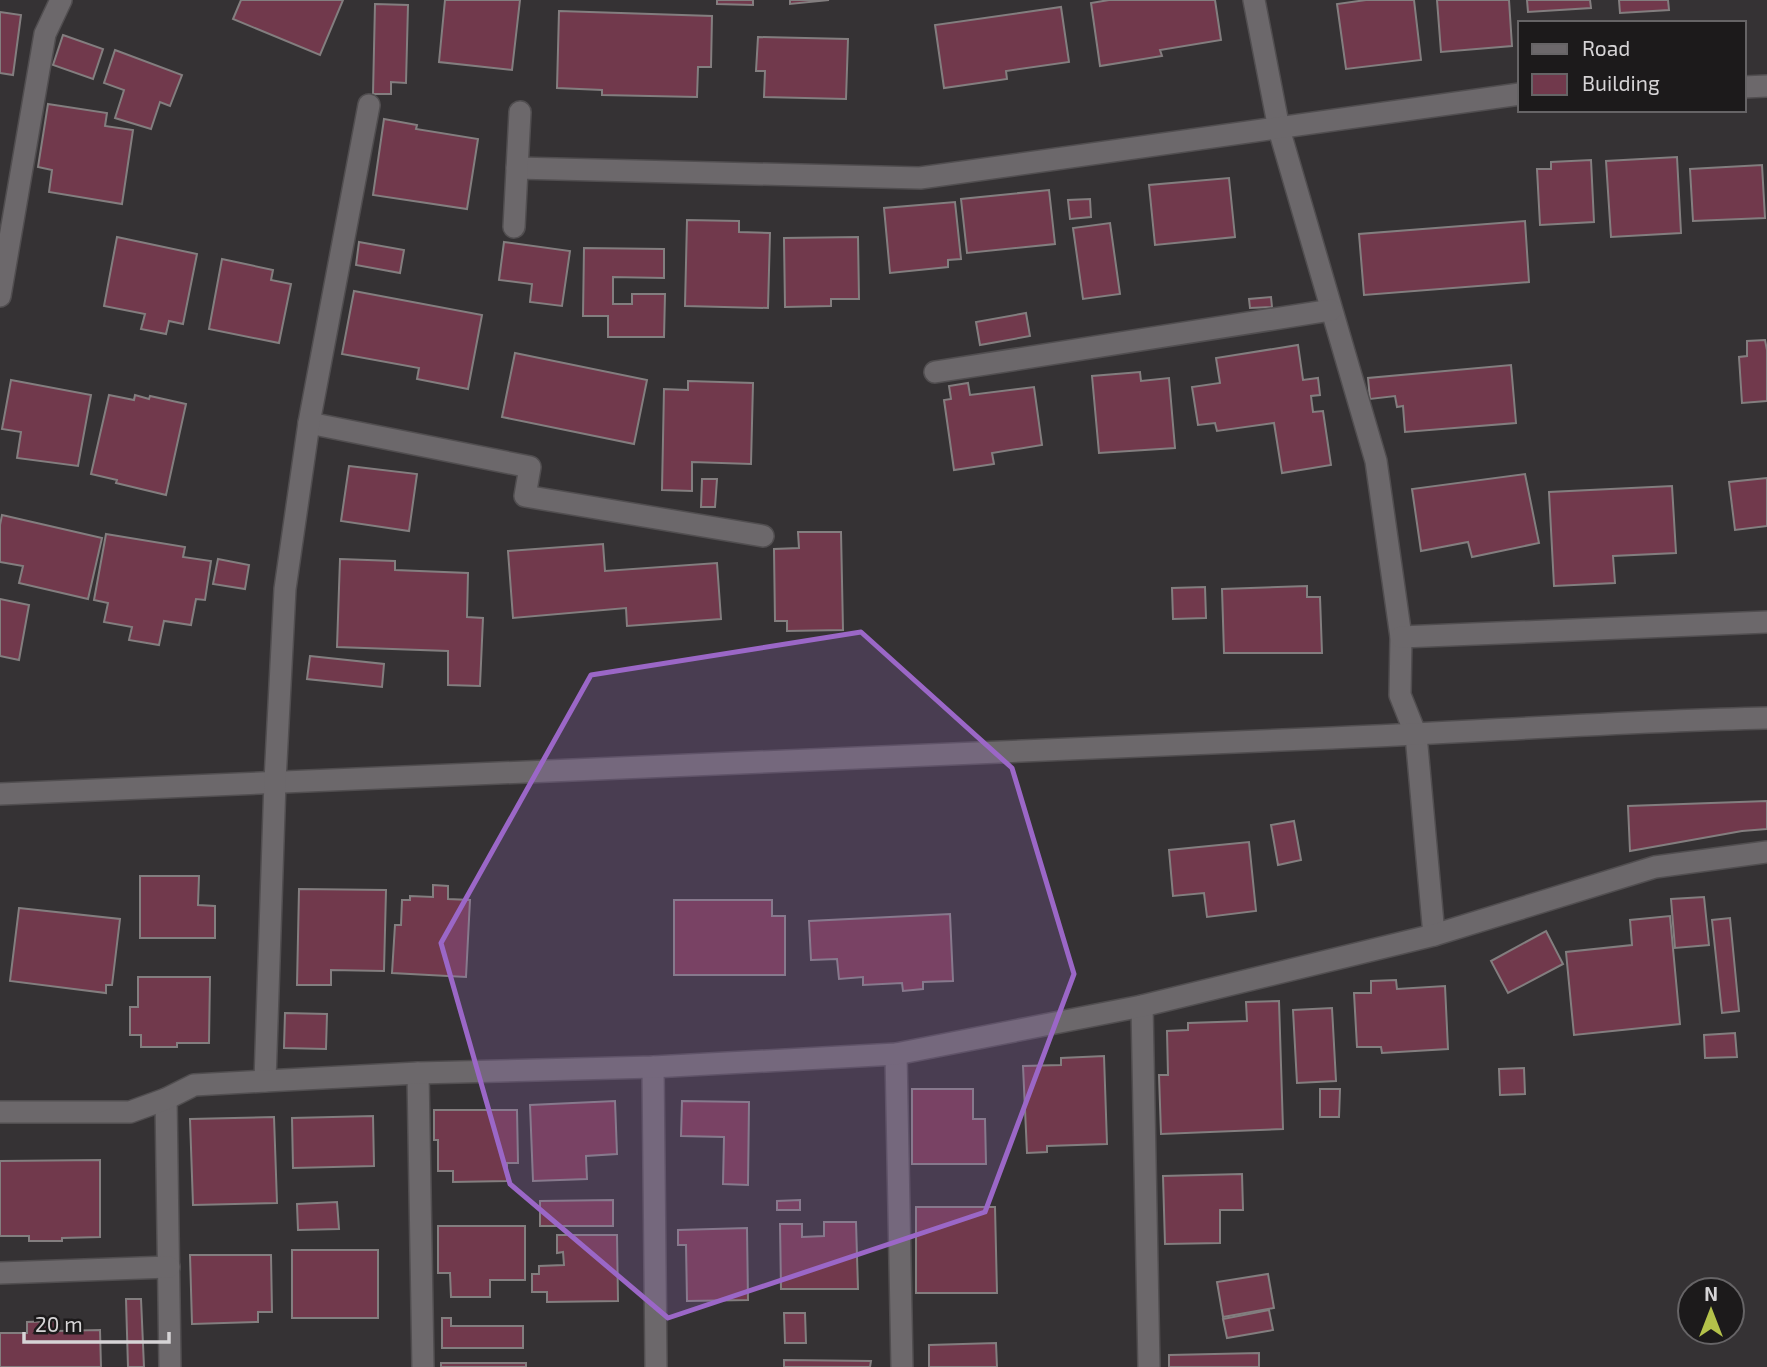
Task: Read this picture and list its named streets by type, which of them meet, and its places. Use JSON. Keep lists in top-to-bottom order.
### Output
{
  "legend": ["Road", "Building"],
  "scale_bar": "20 m",
  "north": "top"
}
